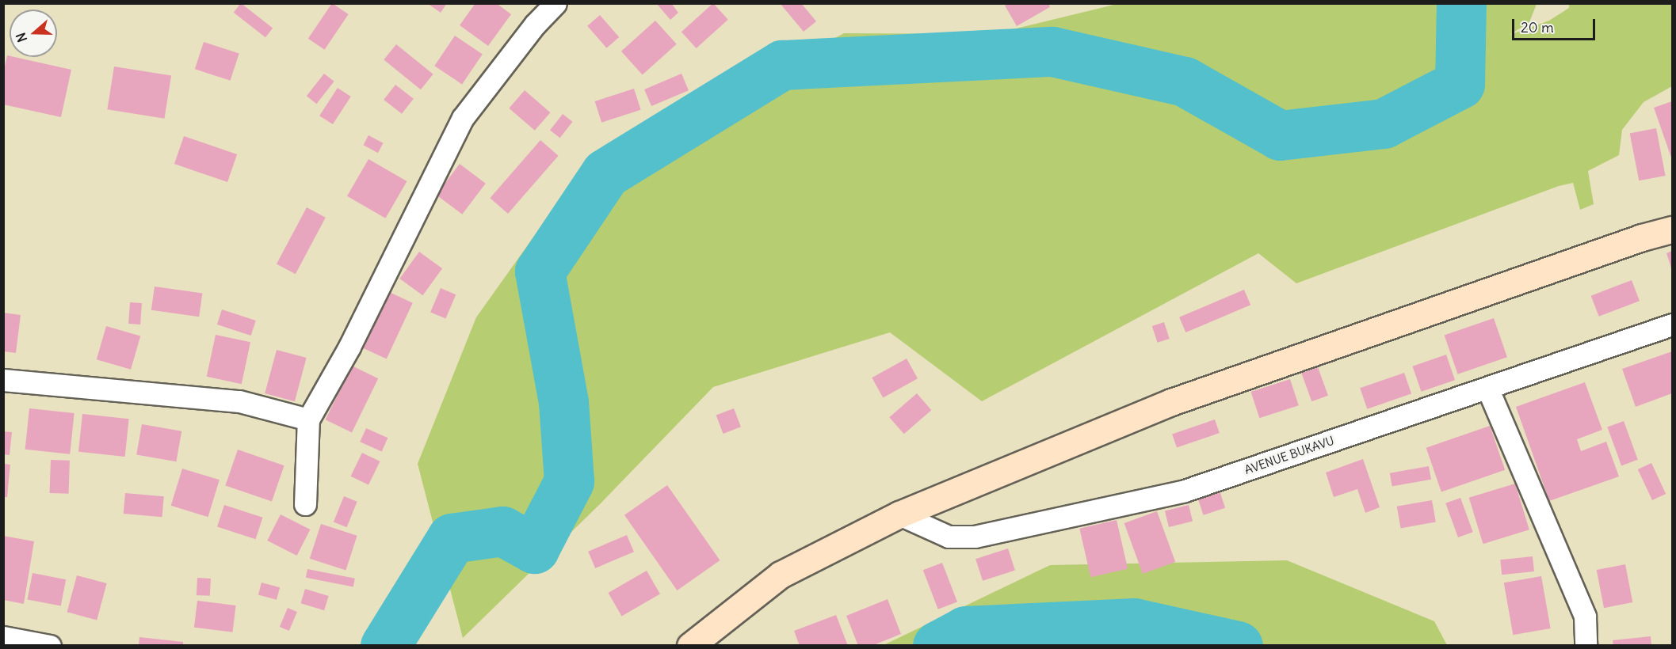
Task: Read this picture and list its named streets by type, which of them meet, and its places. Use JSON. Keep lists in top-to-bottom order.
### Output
{
  "streets": {
    "street": ["AVENUE BUKAVU"]
  },
  "scale_bar": "20 m",
  "north": "left"
}
